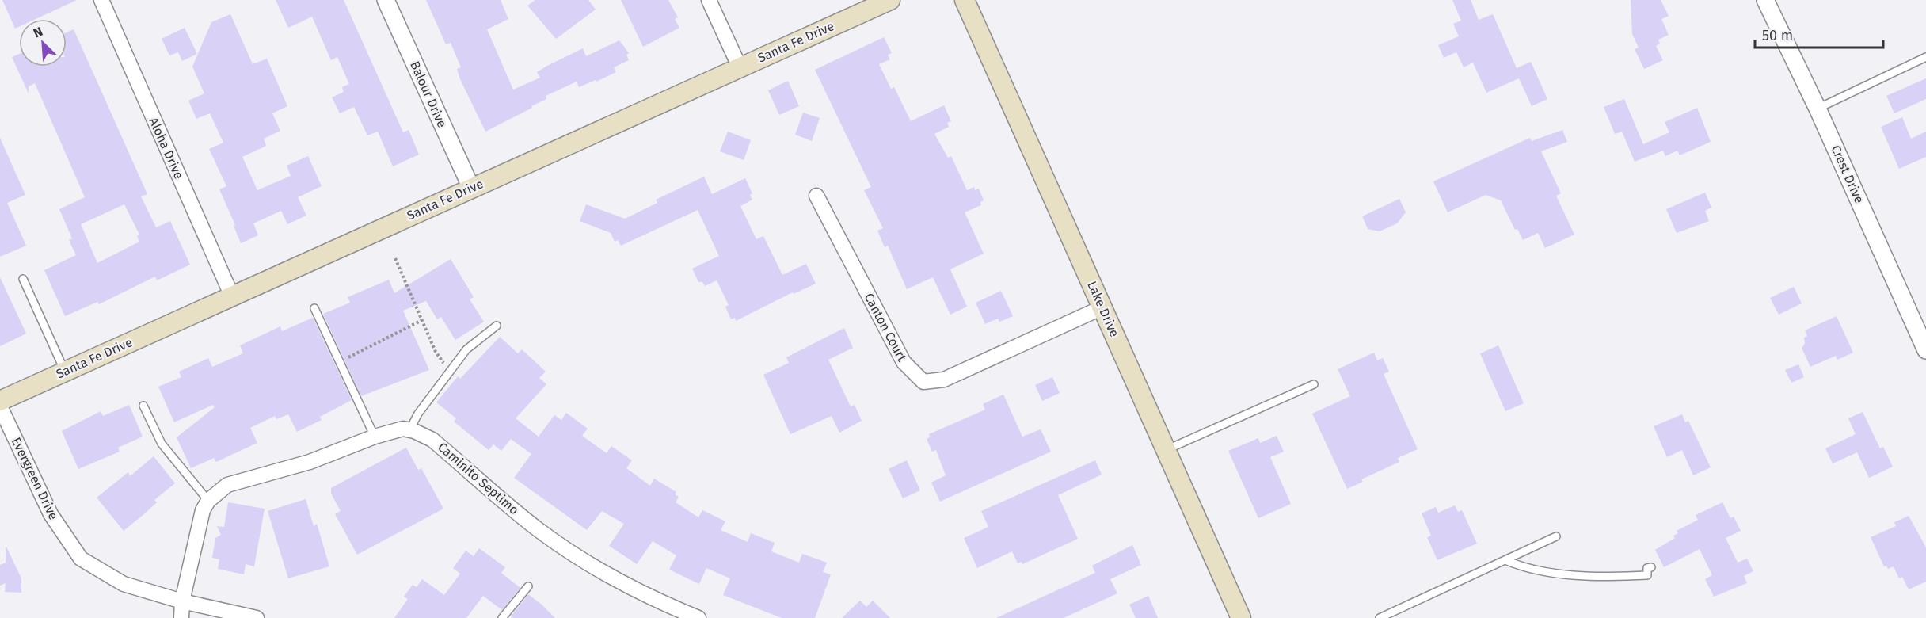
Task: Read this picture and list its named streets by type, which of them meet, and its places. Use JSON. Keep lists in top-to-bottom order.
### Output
{
  "streets": {
    "main road": ["Santa Fe Drive", "Lake Drive"],
    "street": [
      "Balour Drive",
      "Aloha Drive",
      "Crest Drive",
      "Canton Court",
      "Evergreen Drive",
      "Caminito Septimo"
    ]
  },
  "crossings": [
    ["Santa Fe Drive", "Balour Drive"],
    ["Santa Fe Drive", "Aloha Drive"],
    ["Lake Drive", "Canton Court"]
  ],
  "scale_bar": "50 m",
  "north": "top left"
}
